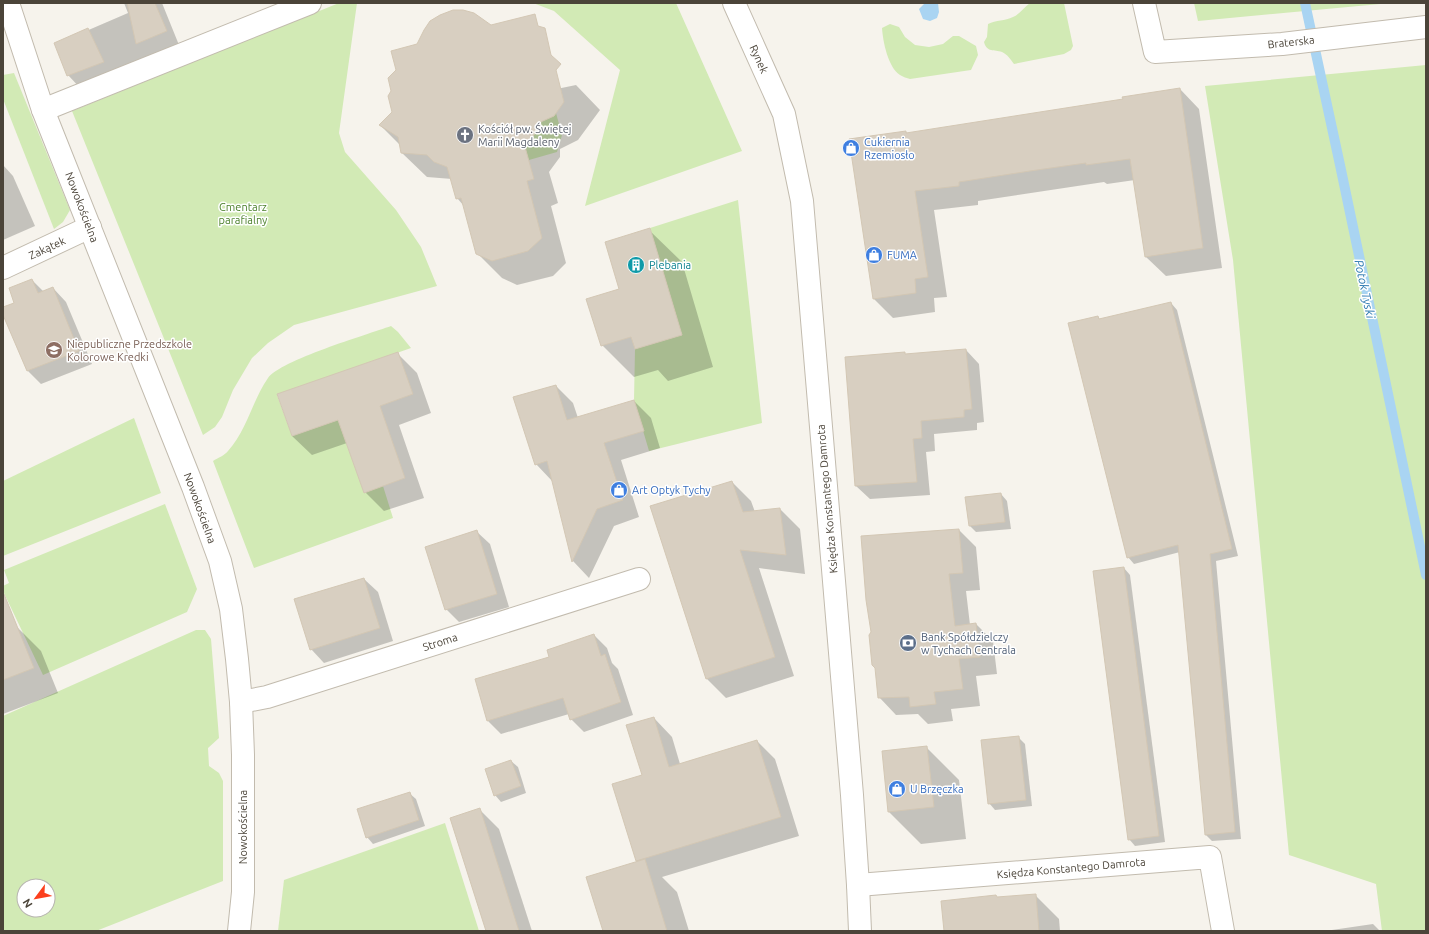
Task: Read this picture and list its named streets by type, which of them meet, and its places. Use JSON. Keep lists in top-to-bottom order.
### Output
{
  "streets": {
    "street": [
      "Braterska",
      "Rynek",
      "Nowokościelna",
      "Zakątek",
      "Księdza Konstantego Damrota",
      "Stroma"
    ]
  },
  "crossings": [
    ["Rynek", "Księdza Konstantego Damrota"],
    ["Nowokościelna", "Zakątek"],
    ["Nowokościelna", "Stroma"]
  ],
  "water": ["Potok Tyski"],
  "parks": ["Cmentarz parafialny"],
  "places": {
    "church": ["Kościół pw. Świętej Marii Magdaleny"],
    "shop": [
      "Cukiernia Rzemiosło",
      "FUMA",
      "Art Optyk Tychy",
      "U Brzęczka"
    ],
    "building": ["Plebania"],
    "school or university": ["Niepubliczne Przedszkole Kolorowe Kredki"],
    "bank": ["Bank Spółdzielczy w Tychach Centrala"]
  },
  "north": "bottom left"
}
